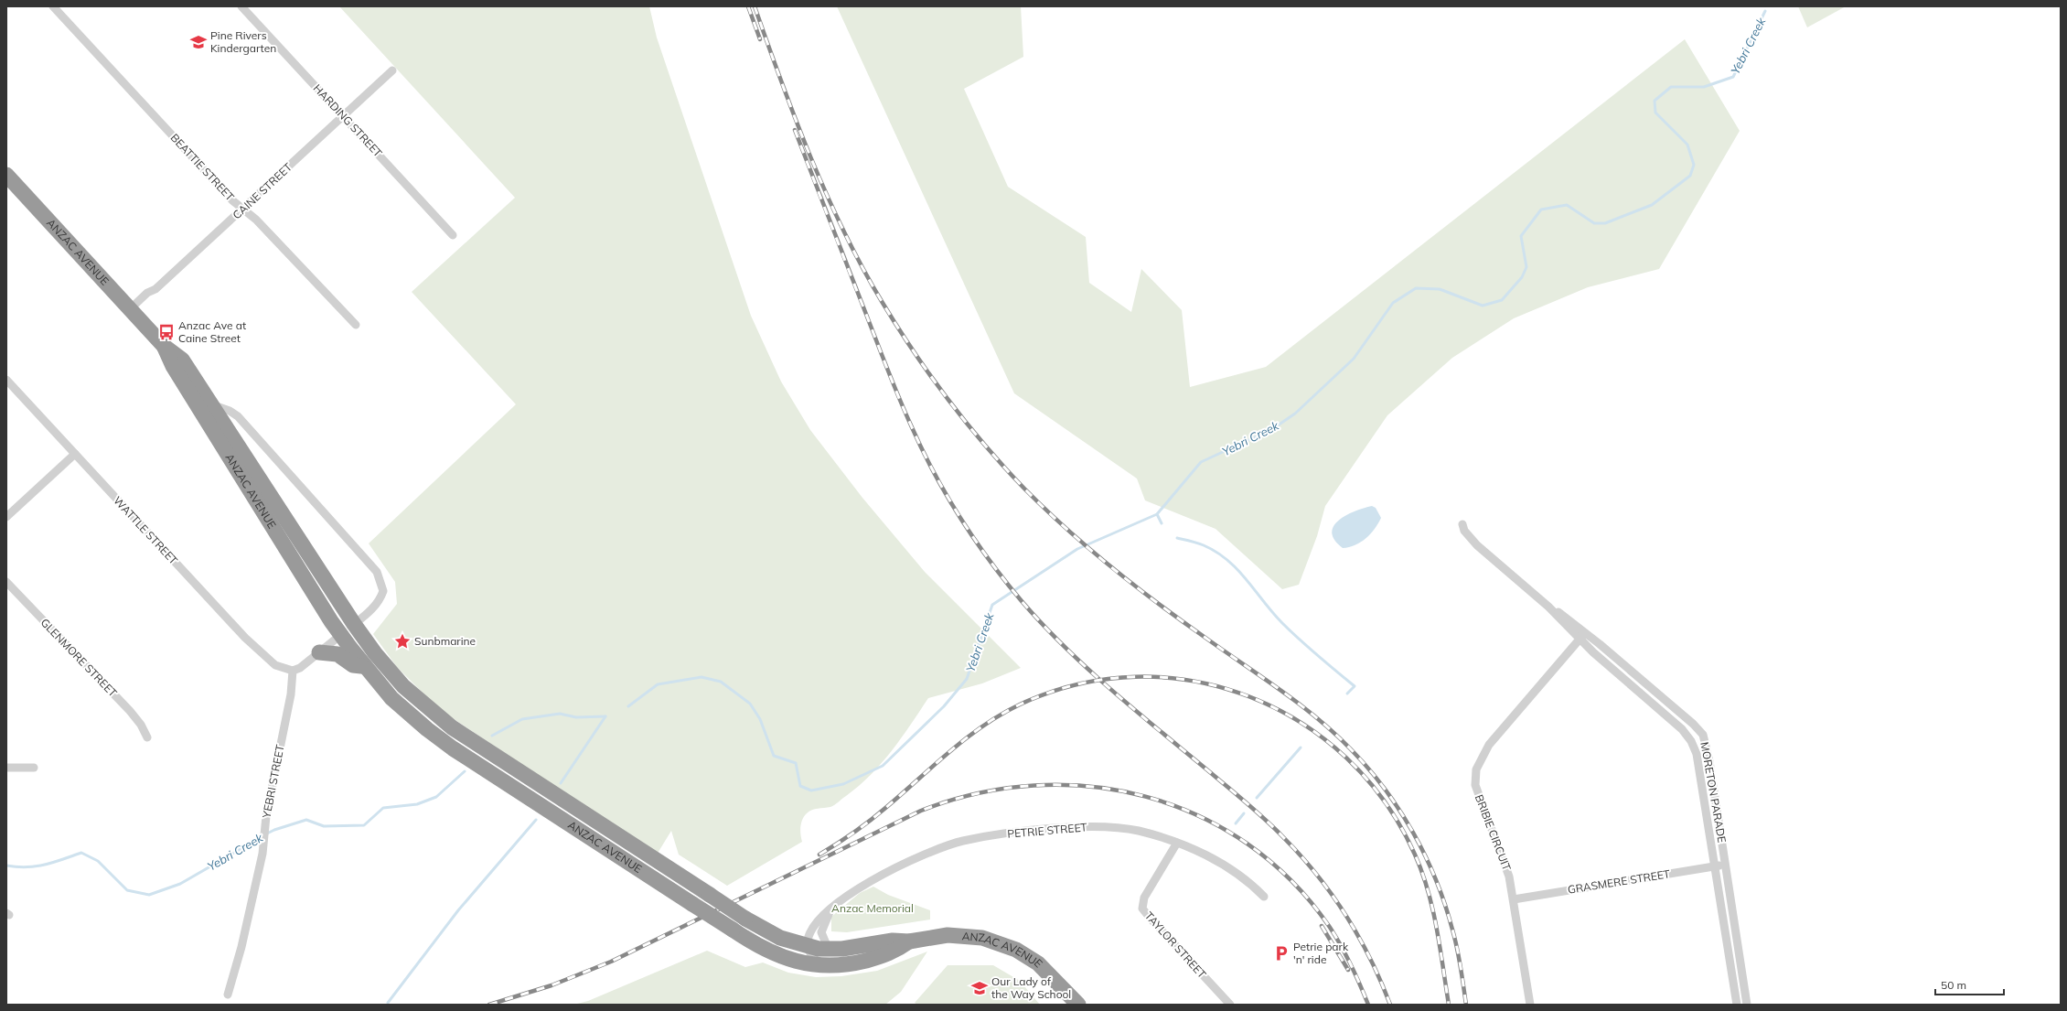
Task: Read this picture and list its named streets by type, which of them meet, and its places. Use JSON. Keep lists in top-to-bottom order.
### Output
{
  "streets": {
    "highway": ["ANZAC AVENUE"],
    "street": [
      "HARDING STREET",
      "BEATTIE STREET",
      "CAINE STREET",
      "WATTLE STREET",
      "GLENMORE STREET",
      "YEBRI STREET",
      "MORETON PARADE",
      "PETRIE STREET",
      "BRIBIE CIRCUIT",
      "GRASMERE STREET",
      "TAYLOR STREET"
    ]
  },
  "crossings": [
    ["HARDING STREET", "CAINE STREET"],
    ["BEATTIE STREET", "CAINE STREET"],
    ["CAINE STREET", "ANZAC AVENUE"],
    ["ANZAC AVENUE", "PETRIE STREET"],
    ["WATTLE STREET", "YEBRI STREET"],
    ["MORETON PARADE", "BRIBIE CIRCUIT"],
    ["MORETON PARADE", "GRASMERE STREET"],
    ["PETRIE STREET", "TAYLOR STREET"],
    ["BRIBIE CIRCUIT", "GRASMERE STREET"]
  ],
  "water": ["Yebri Creek"],
  "parks": ["Anzac Memorial"],
  "places": {
    "school or university": ["Pine Rivers Kindergarten", "Our Lady of the Way School"],
    "bus stop": ["Anzac Ave at Caine Street"],
    "place": ["Sunbmarine"],
    "parking": ["Petrie park 'n' ride"]
  },
  "scale_bar": "50 m"
}
